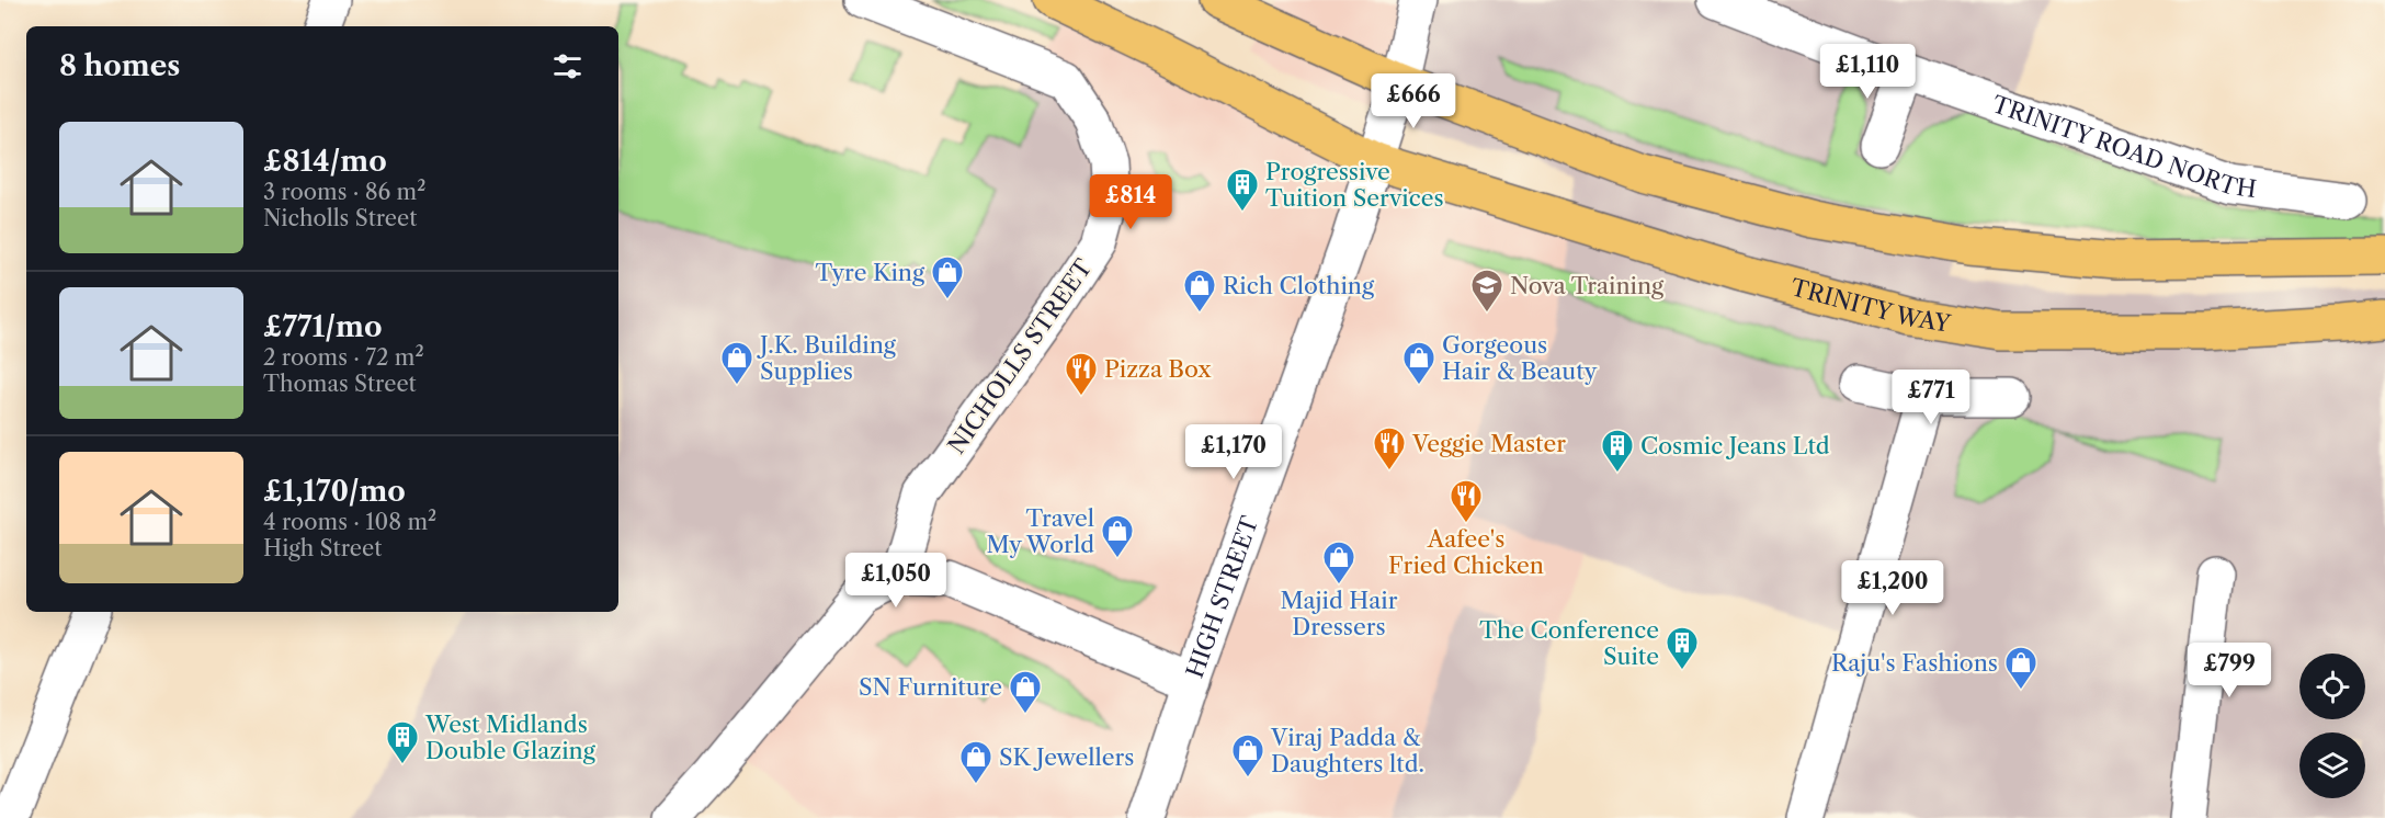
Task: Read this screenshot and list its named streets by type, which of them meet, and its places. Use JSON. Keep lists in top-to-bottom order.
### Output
{
  "streets": {
    "main road": ["TRINITY WAY"],
    "street": ["TRINITY ROAD NORTH", "NICHOLLS STREET", "HIGH STREET"]
  },
  "crossings": [
    ["TRINITY WAY", "HIGH STREET"]
  ],
  "places": {
    "building": [
      "Progressive Tuition Services",
      "Cosmic Jeans Ltd",
      "The Conference Suite",
      "West Midlands Double Glazing"
    ],
    "shop": [
      "Tyre King",
      "Rich Clothing",
      "J.K. Building Supplies",
      "Gorgeous Hair & Beauty",
      "Travel My World",
      "Majid Hair Dressers",
      "Raju's Fashions",
      "SN Furniture",
      "Viraj Padda & Daughters ltd.",
      "SK Jewellers"
    ],
    "school or university": ["Nova Training"],
    "restaurant": ["Pizza Box", "Veggie Master", "Aafee's Fried Chicken"]
  },
  "page": {
    "heading": "8 homes",
    "price": [
      "£1,110",
      "£666",
      "£814",
      "£771",
      "£1,170",
      "£1,050",
      "£1,200",
      "£799"
    ],
    "list": [
      {
        "name": "£814/mo",
        "note": "3 rooms · 86 m² · Nicholls Street"
      },
      {
        "name": "£771/mo",
        "note": "2 rooms · 72 m² · Thomas Street"
      },
      {
        "name": "£1,170/mo",
        "note": "4 rooms · 108 m² · High Street"
      }
    ]
  }
}
